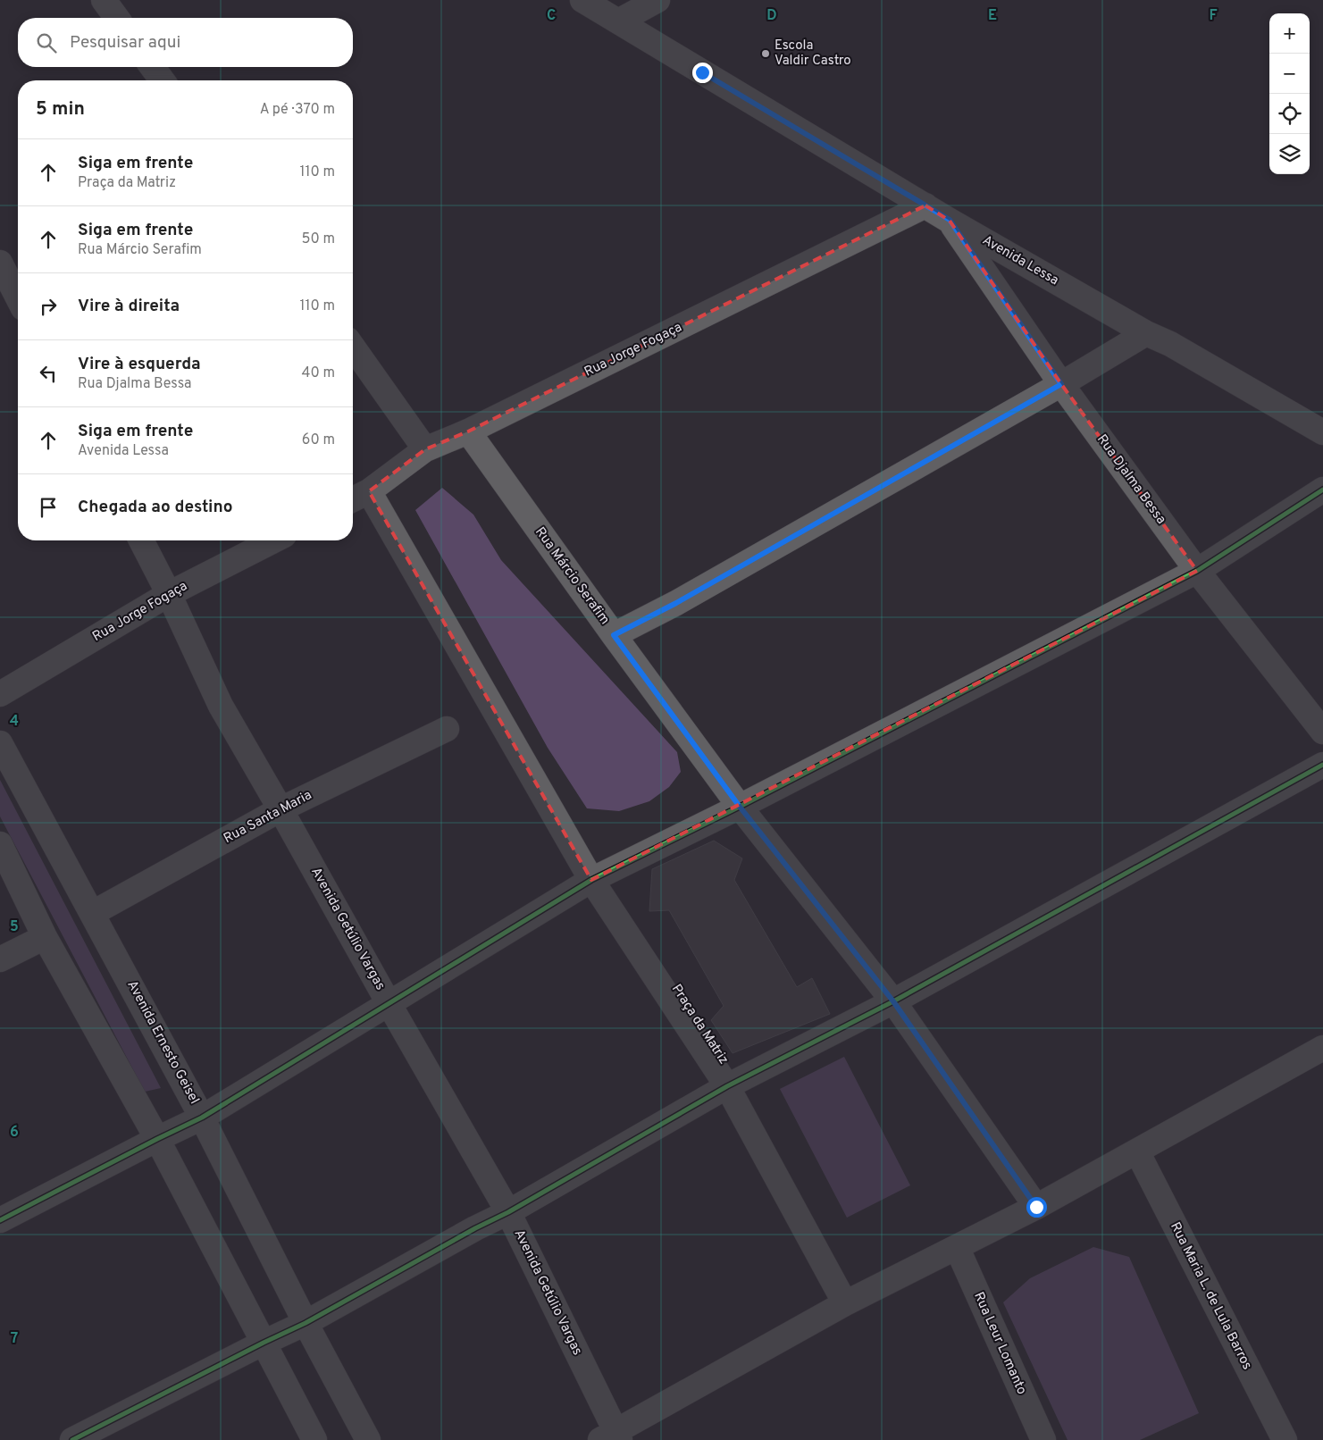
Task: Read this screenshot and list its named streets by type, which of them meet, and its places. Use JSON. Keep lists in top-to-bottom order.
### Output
{
  "streets": {
    "street": [
      "Avenida Lessa",
      "Rua Jorge Fogaça",
      "Rua Djalma Bessa",
      "Rua Márcio Serafim",
      "Rua Santa Maria",
      "Avenida Getúlio Vargas",
      "Praça da Matriz",
      "Avenida Ernesto Geisel",
      "Rua Maria L. de Lula Barros",
      "Rua Leur Lomanto"
    ]
  },
  "crossings": [
    ["Avenida Lessa", "Rua Jorge Fogaça"],
    ["Avenida Lessa", "Rua Djalma Bessa"],
    ["Rua Jorge Fogaça", "Rua Márcio Serafim"],
    ["Rua Jorge Fogaça", "Avenida Getúlio Vargas"],
    ["Rua Santa Maria", "Avenida Getúlio Vargas"],
    ["Rua Santa Maria", "Avenida Ernesto Geisel"]
  ],
  "places": ["Escola Valdir Castro"],
  "page": {
    "map_buttons": ["+", "−"],
    "search": "Pesquisar aqui",
    "heading": ["5 min", "A pé · 370 m"],
    "list": [
      ["Siga em frente", "Praça da Matriz", "110 m"],
      ["Siga em frente", "Rua Márcio Serafim", "50 m"],
      ["Vire à direita", "110 m"],
      ["Vire à esquerda", "Rua Djalma Bessa", "40 m"],
      ["Siga em frente", "Avenida Lessa", "60 m"],
      "Chegada ao destino"
    ]
  },
  "grid": {
    "columns": [
      "C",
      "D",
      "E",
      "F"
    ],
    "rows": [
      "4",
      "5",
      "6",
      "7"
    ]
  }
}
